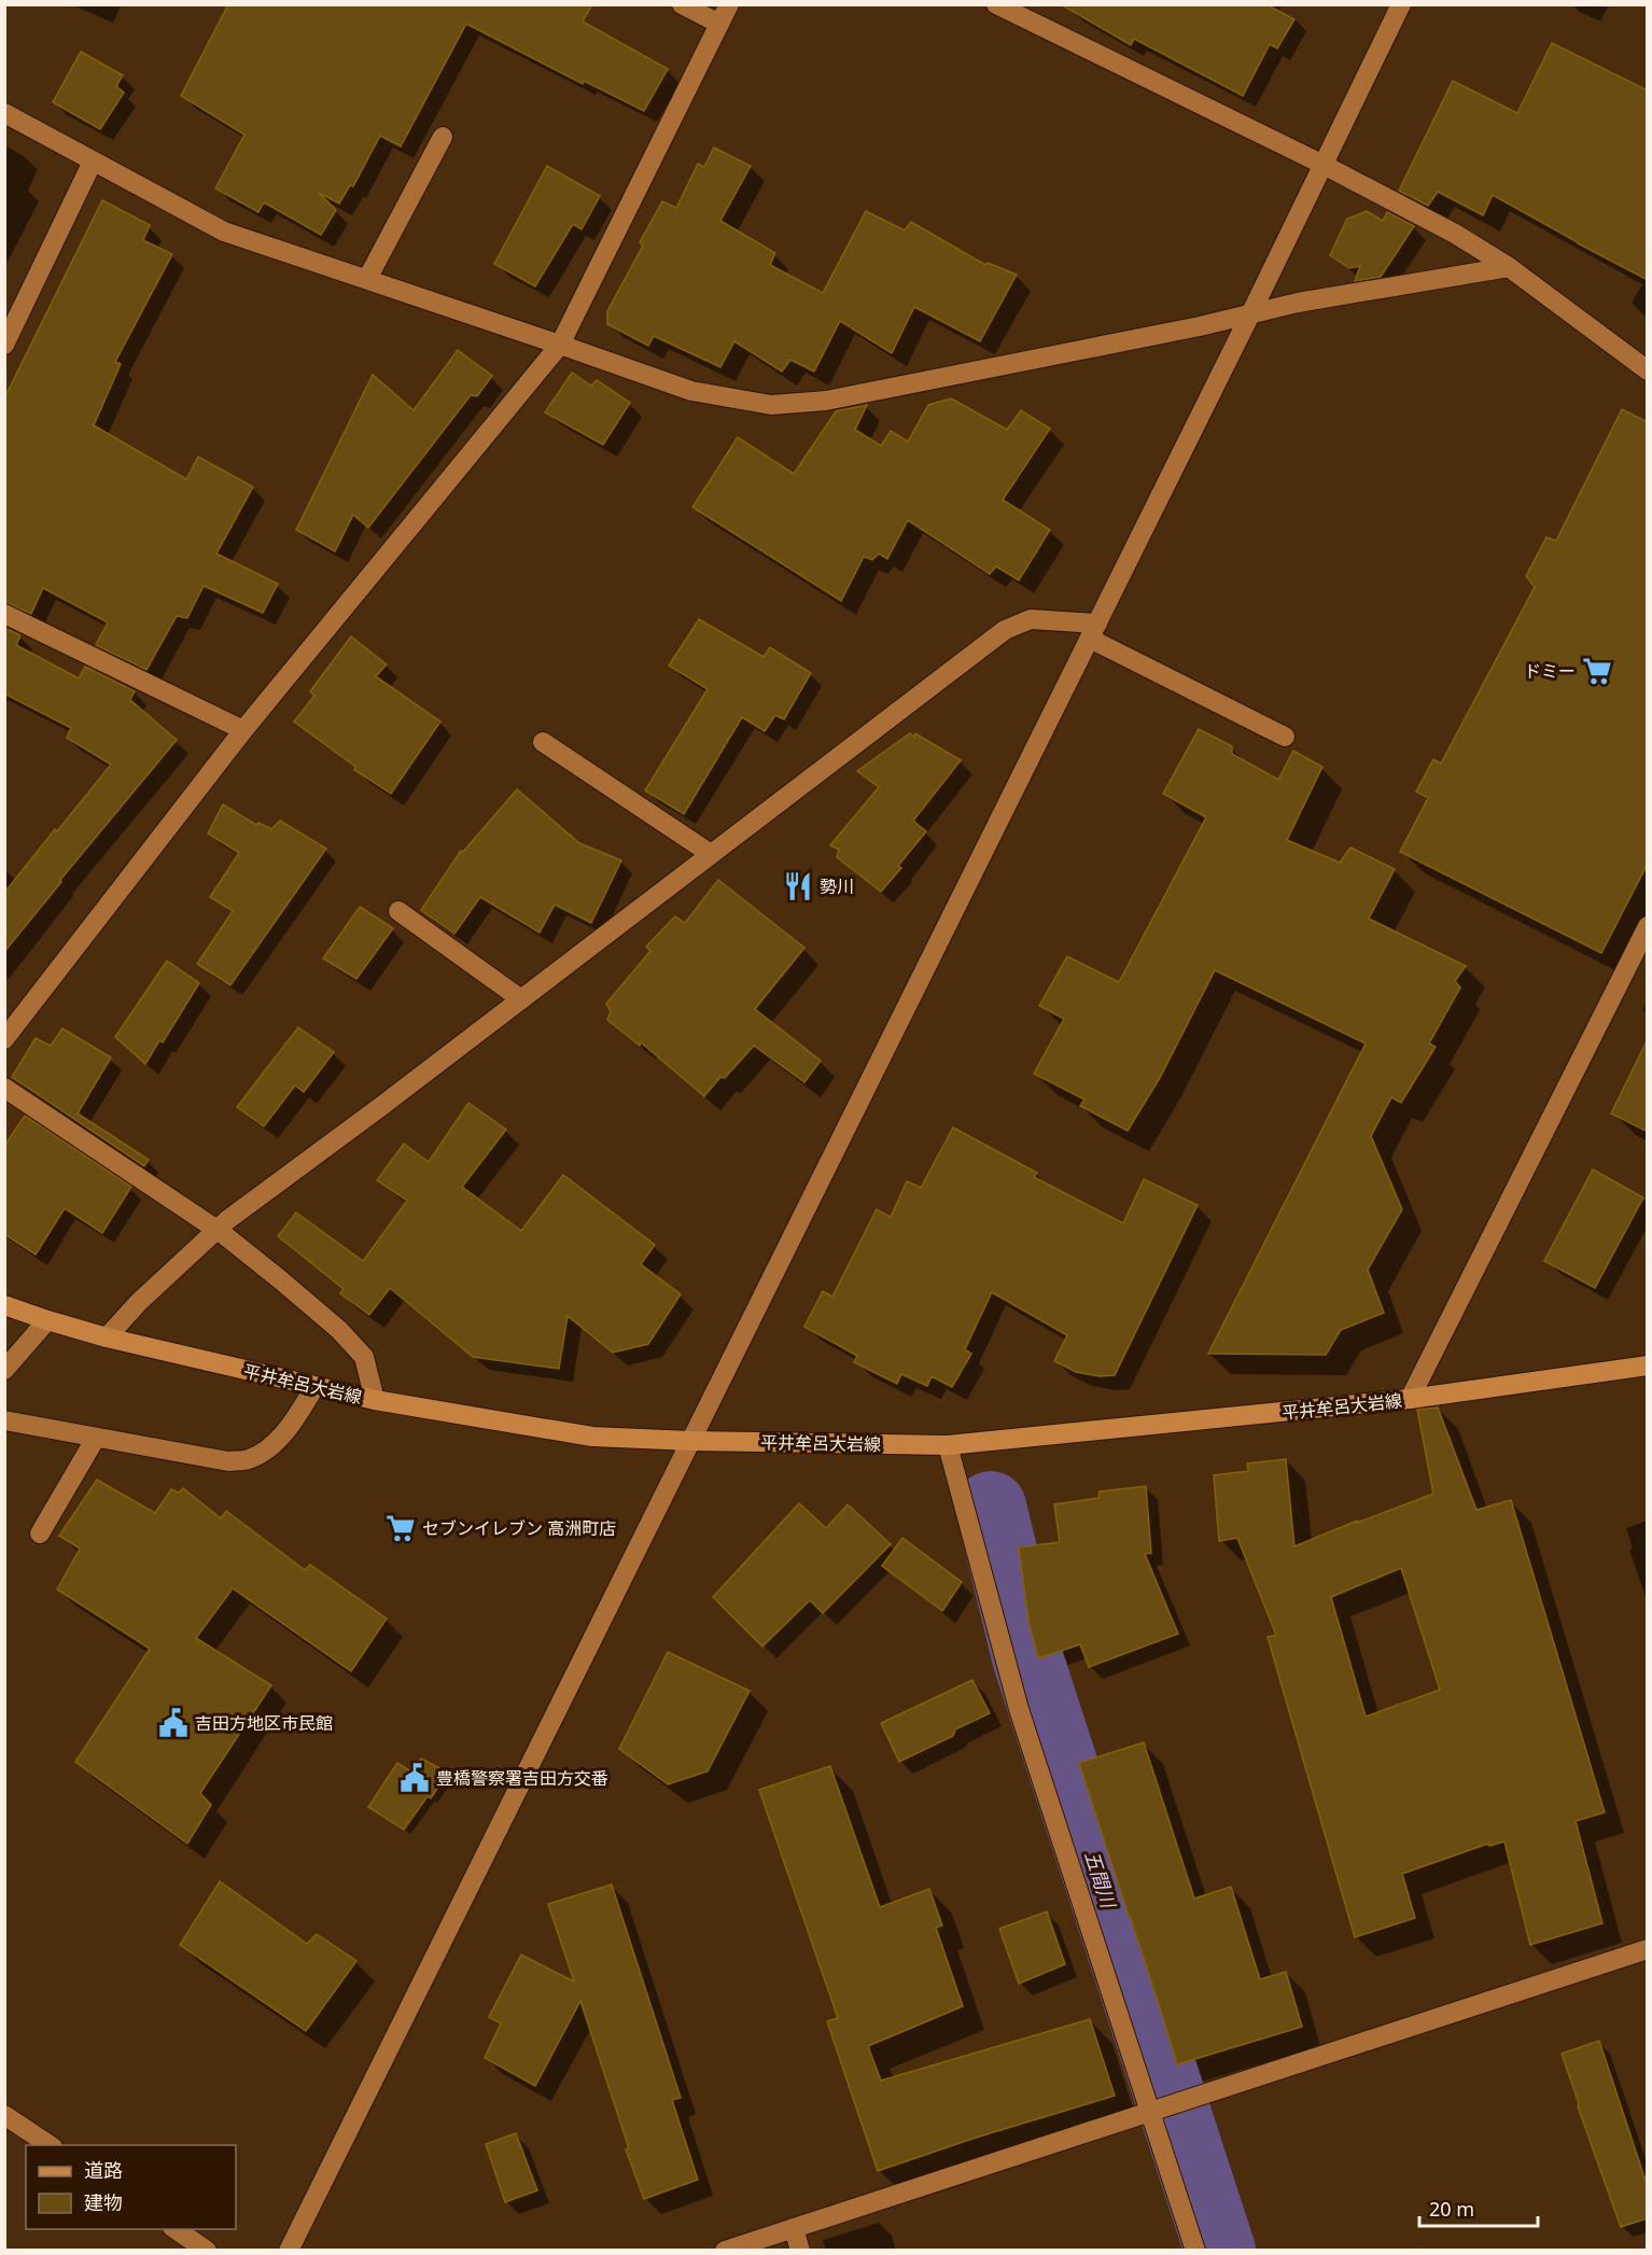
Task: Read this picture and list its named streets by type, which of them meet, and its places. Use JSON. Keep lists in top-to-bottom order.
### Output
{
  "streets": {
    "main road": ["平井牟呂大岩線"]
  },
  "water": ["五間川"],
  "places": {
    "supermarket": ["ドミー", "セブンイレブン 高洲町店"],
    "restaurant": ["勢川"],
    "public building": ["吉田方地区市民館", "豊橋警察署吉田方交番"]
  },
  "legend": ["道路", "建物"],
  "scale_bar": "20 m"
}
